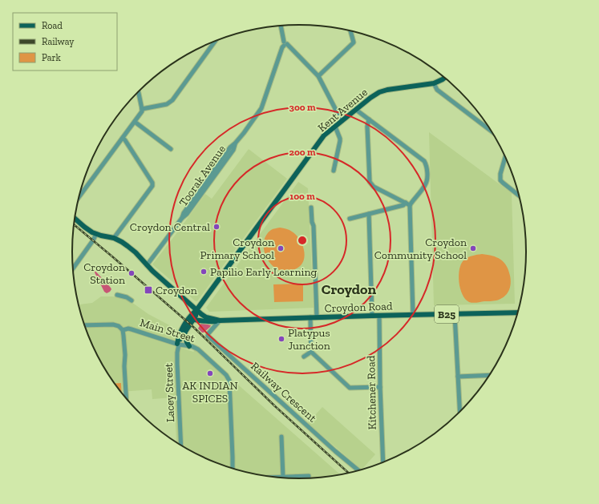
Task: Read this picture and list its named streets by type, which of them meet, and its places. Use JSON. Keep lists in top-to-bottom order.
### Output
{
  "streets": {
    "main road": ["Kent Avenue", "Croydon Road", "B25"],
    "street": [
      "Toorak Avenue",
      "Main Street",
      "Railway Crescent",
      "Lacey Street",
      "Kitchener Road"
    ]
  },
  "crossings": [
    ["Kent Avenue", "Croydon Road"],
    ["Kent Avenue", "Main Street"],
    ["Kent Avenue", "Lacey Street"],
    ["Toorak Avenue", "Croydon Road"],
    ["Croydon Road", "Railway Crescent"],
    ["Croydon Road", "Kitchener Road"],
    ["Main Street", "Lacey Street"]
  ],
  "districts": ["Croydon"],
  "places": {
    "other": [
      "Croydon Central",
      "Croydon Primary School",
      "Croydon Community School",
      "Papilio Early Learning",
      "Croydon Station",
      "Platypus Junction",
      "AK INDIAN SPICES"
    ],
    "transit": ["Croydon"]
  },
  "legend": ["Road", "Railway", "Park"],
  "rings": ["300 m", "200 m", "100 m"]
}
